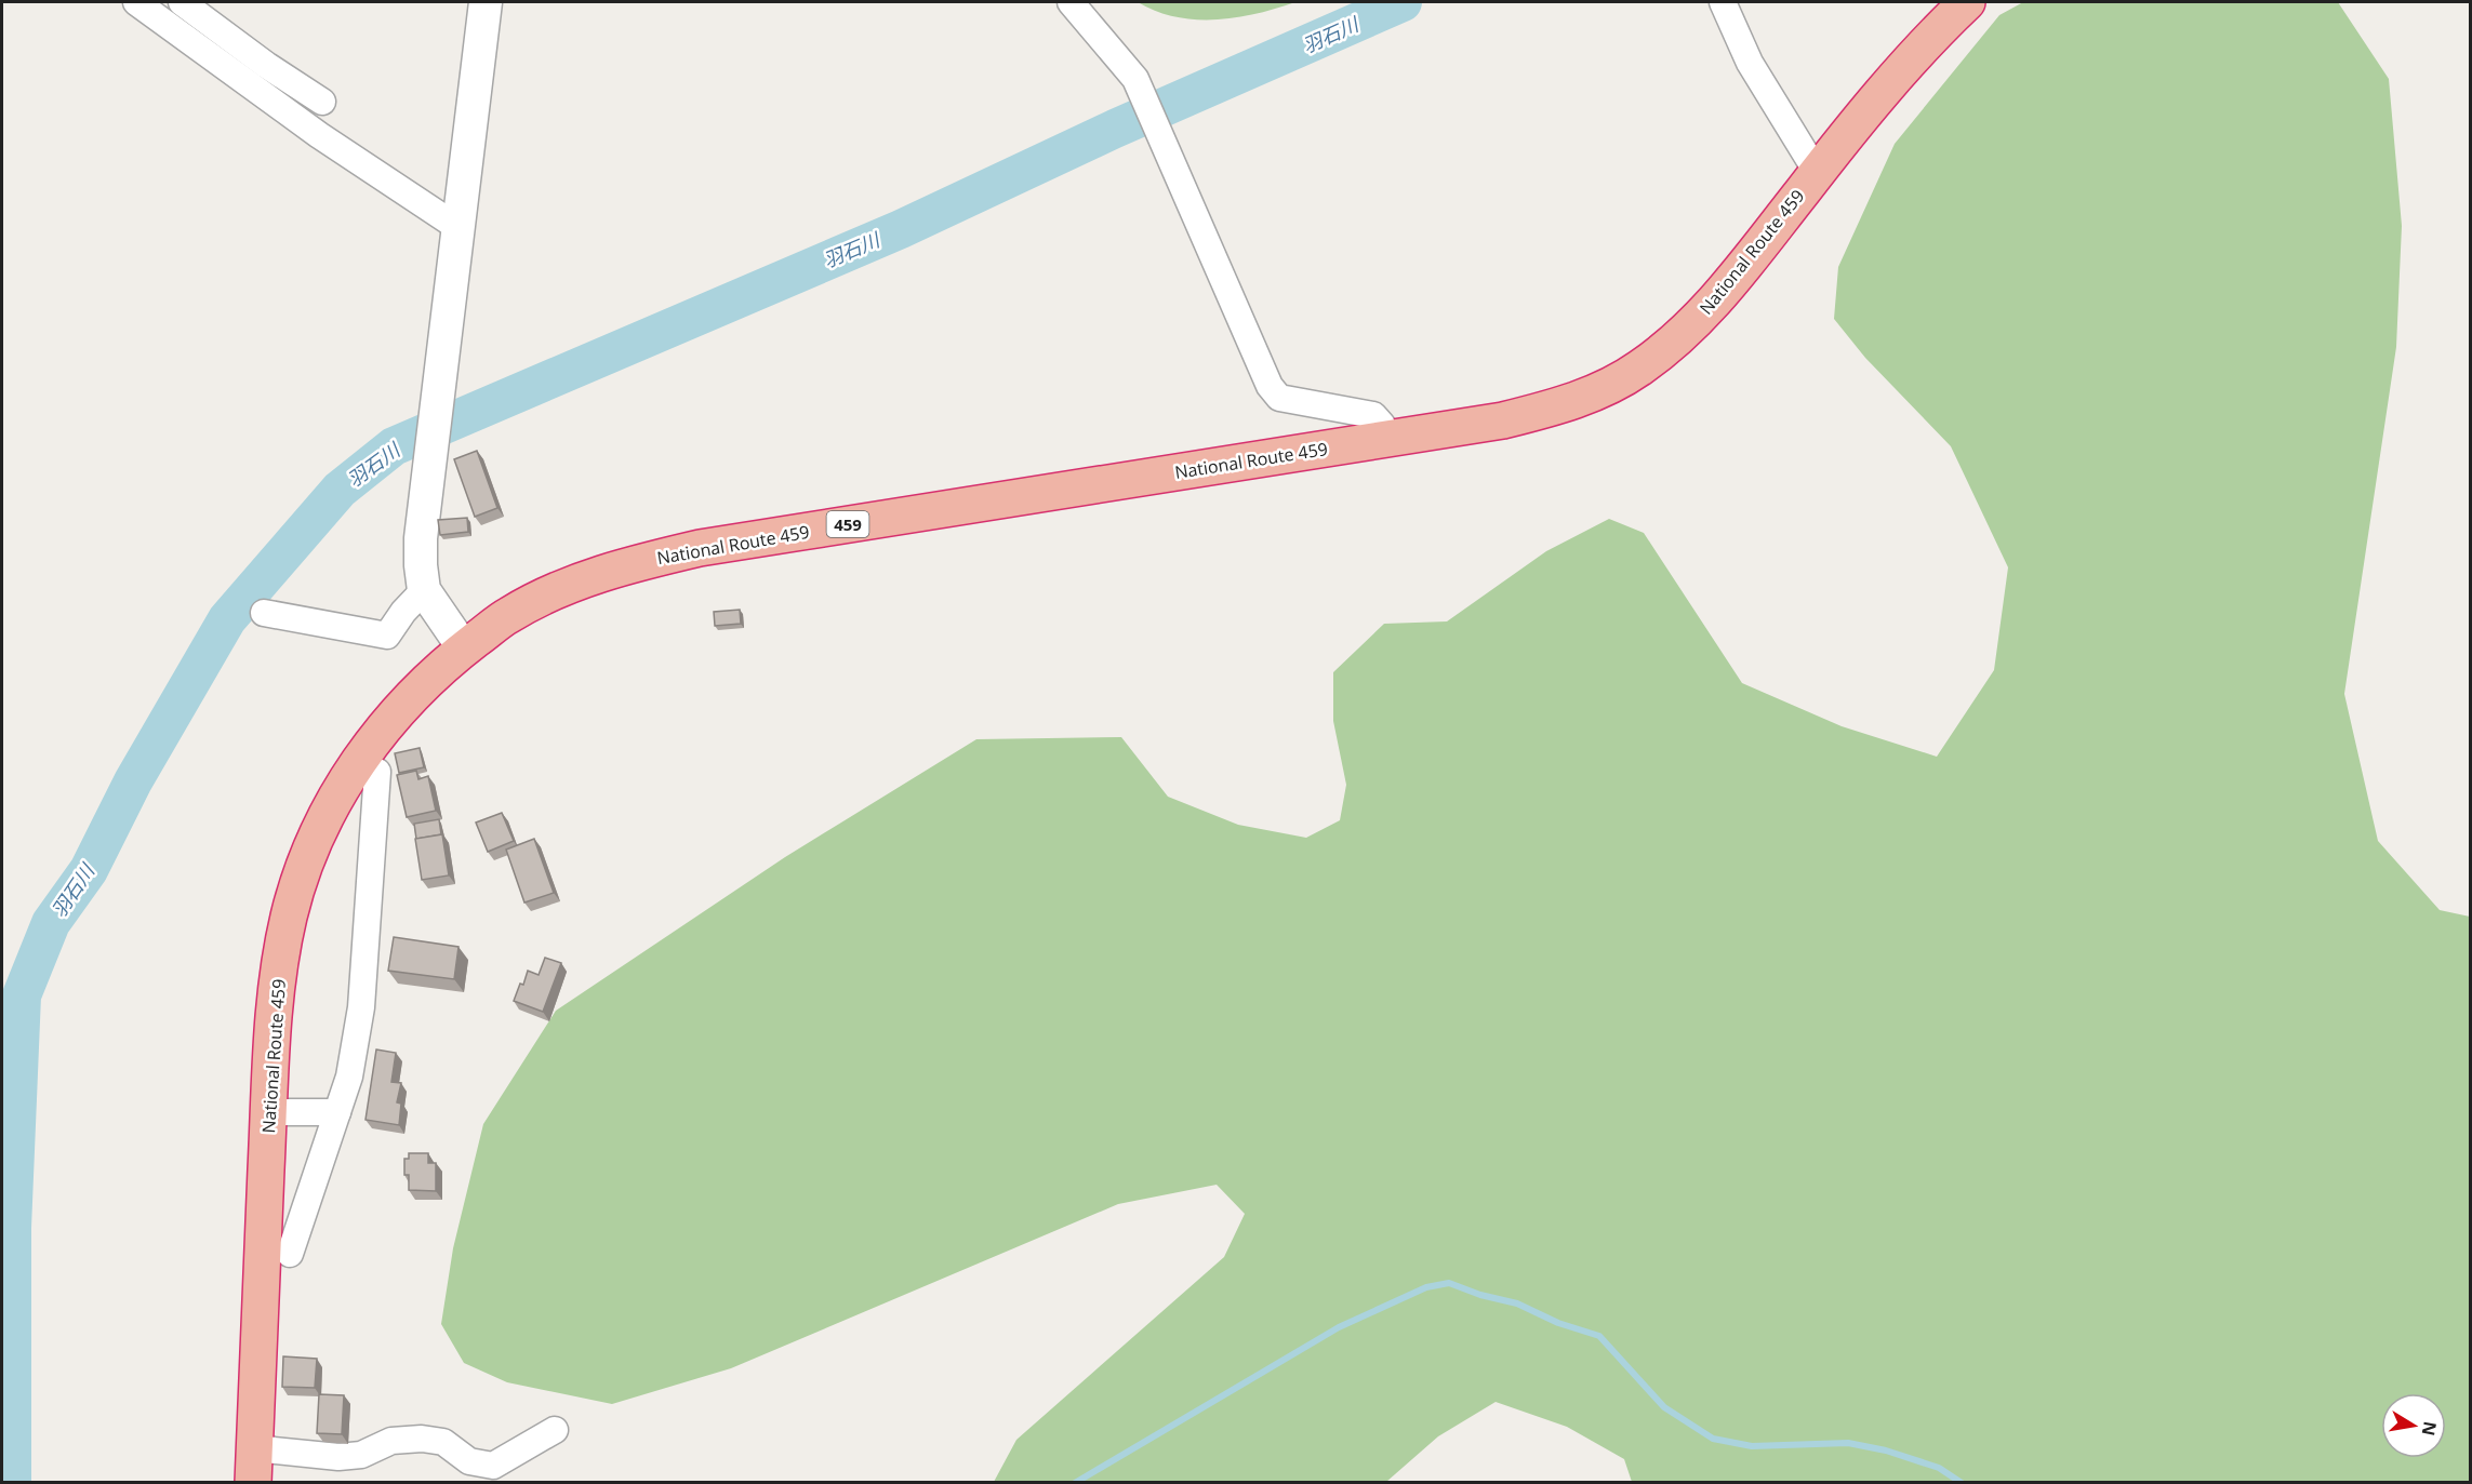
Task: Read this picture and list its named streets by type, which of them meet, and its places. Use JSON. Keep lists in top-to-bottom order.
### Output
{
  "streets": {
    "highway": ["National Route 459", "459"]
  },
  "water": ["羽石川"],
  "north": "right"
}
